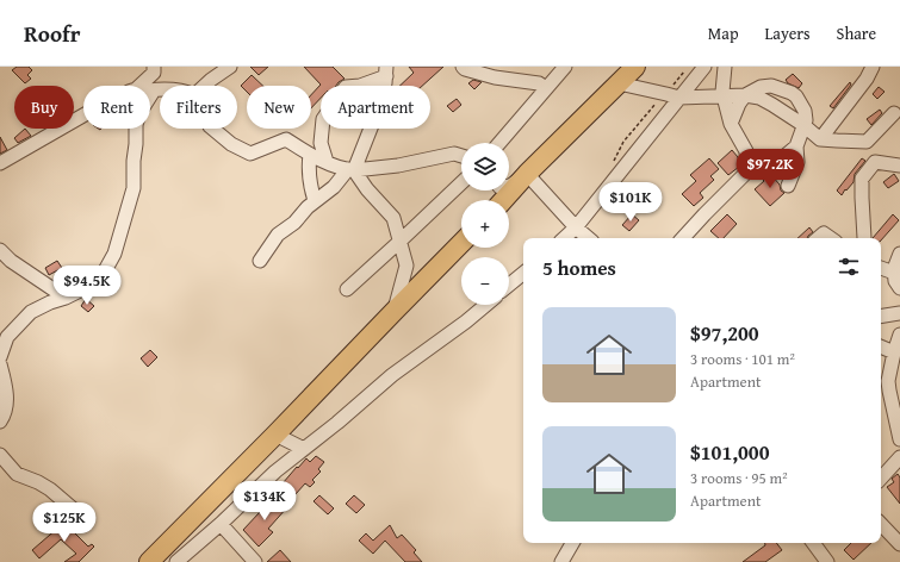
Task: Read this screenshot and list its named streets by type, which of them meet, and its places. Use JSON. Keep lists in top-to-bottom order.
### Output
{
  "page": {
    "header": "Roofr",
    "nav": ["Map", "Layers", "Share"],
    "chip": [
      "Buy",
      "Rent",
      "Filters",
      "New",
      "Apartment"
    ],
    "map_buttons": ["+", "−"],
    "price": [
      "$97.2K",
      "$101K",
      "$94.5K",
      "$134K",
      "$125K"
    ],
    "heading": "5 homes",
    "list": [
      {
        "name": "$97,200",
        "note": "3 rooms · 101 m² · Apartment"
      },
      {
        "name": "$101,000",
        "note": "3 rooms · 95 m² · Apartment"
      }
    ]
  }
}
